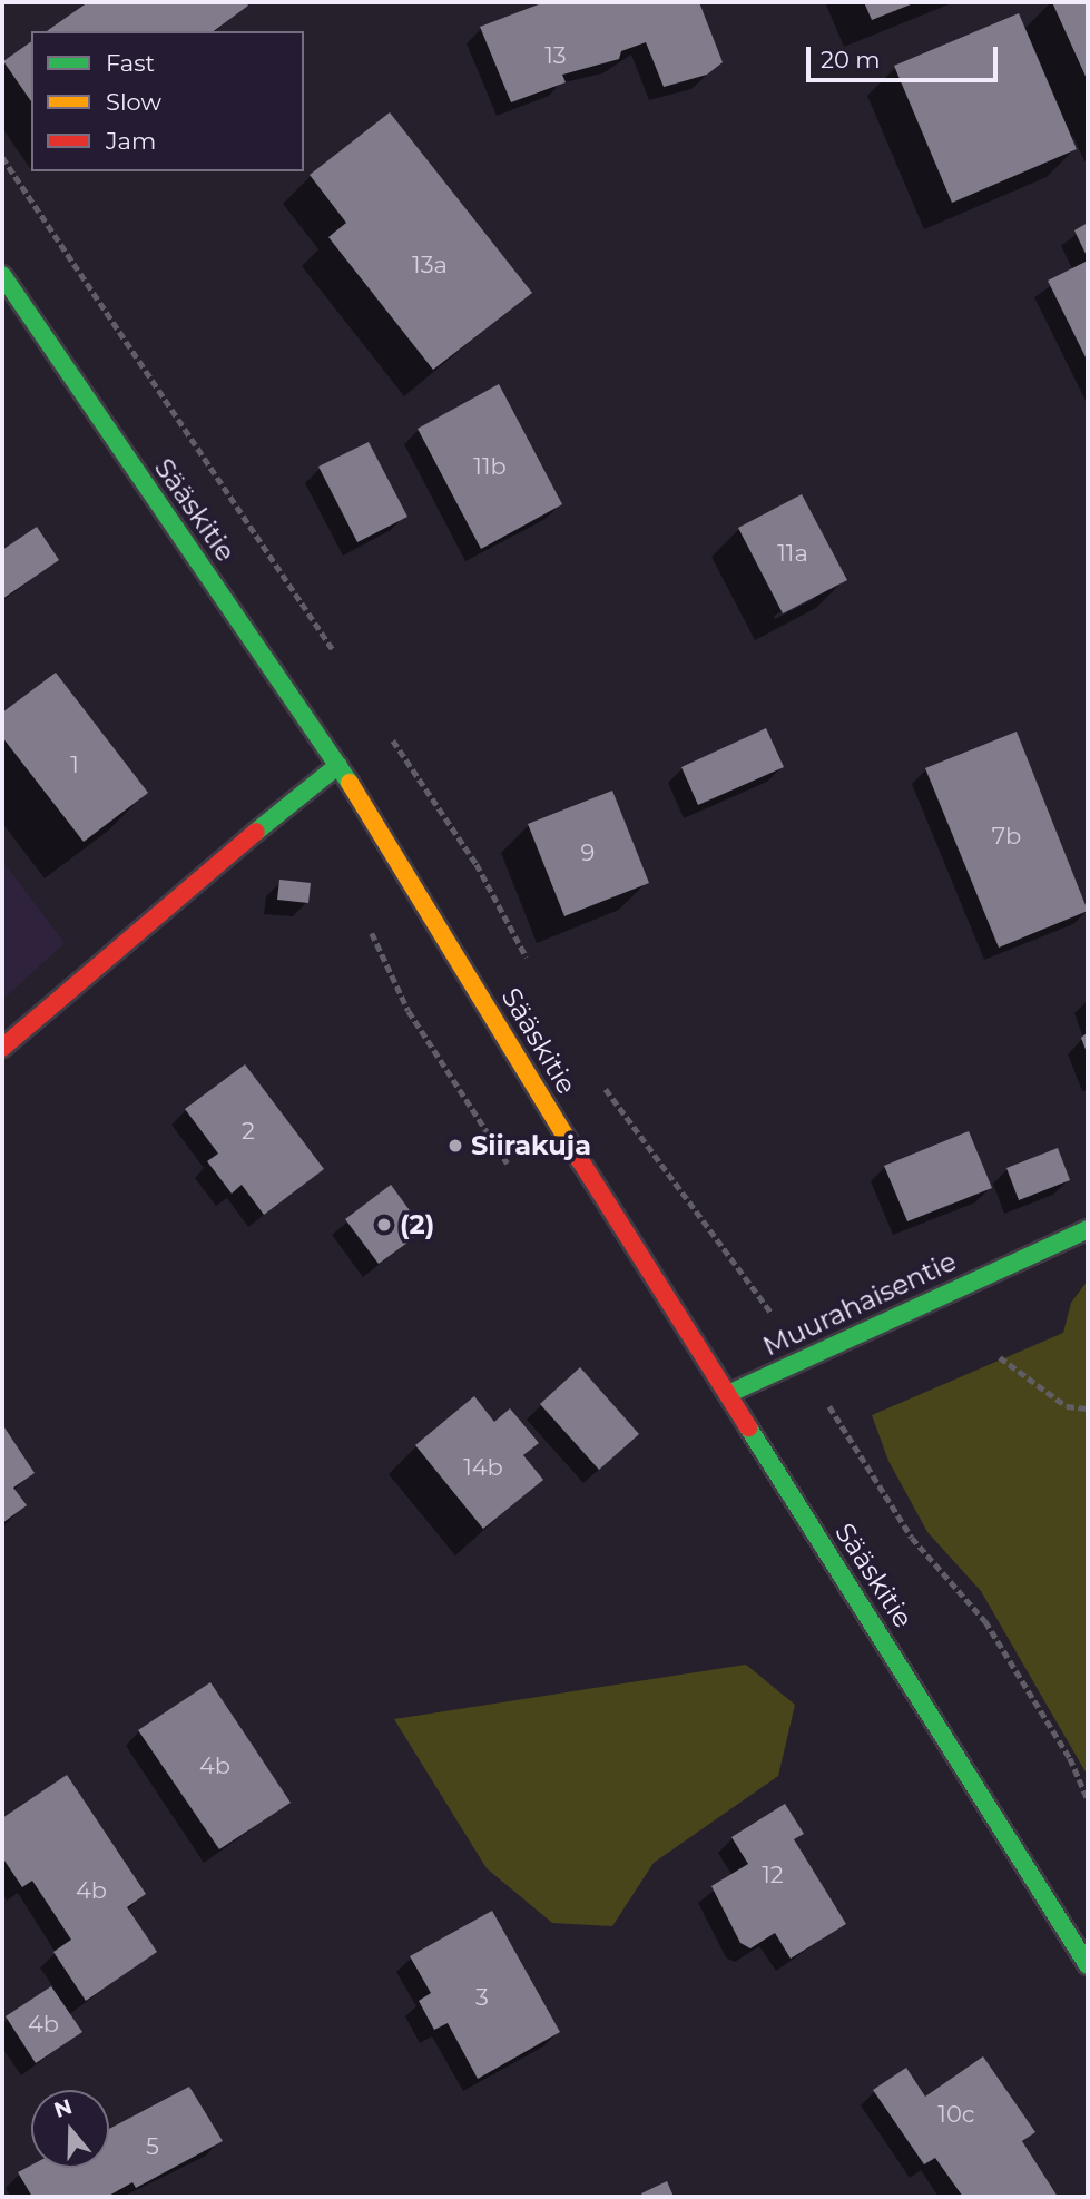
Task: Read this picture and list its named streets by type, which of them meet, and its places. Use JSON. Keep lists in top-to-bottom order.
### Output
{
  "streets": {
    "street": ["Sääskitie", "Muurahaisentie"]
  },
  "crossings": [
    ["Sääskitie", "Muurahaisentie"]
  ],
  "places": ["Siirakuja", "(2)"],
  "house_numbers": [
    "13",
    "13a",
    "11b",
    "11a",
    "1",
    "7b",
    "9",
    "2",
    "14b",
    "4b",
    "12",
    "4b",
    "3",
    "4b",
    "10c",
    "5"
  ],
  "legend": ["Fast", "Slow", "Jam"],
  "scale_bar": "20 m",
  "north": "top"
}
